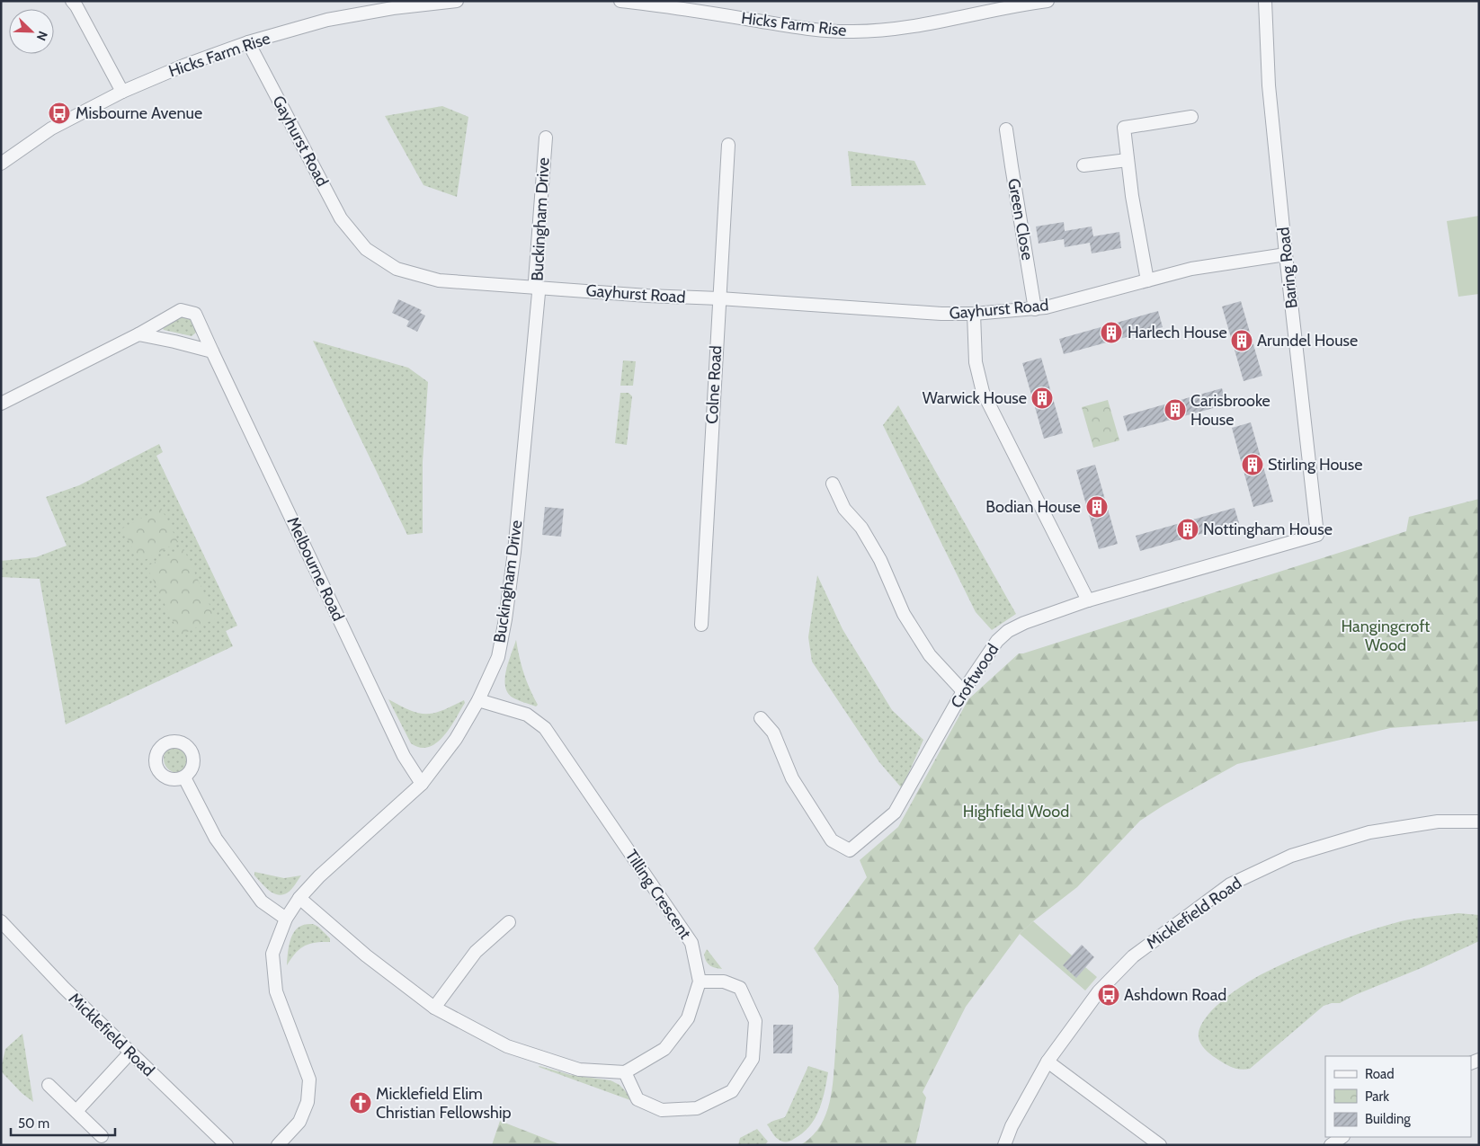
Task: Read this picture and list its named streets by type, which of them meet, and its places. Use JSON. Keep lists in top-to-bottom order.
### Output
{
  "streets": {
    "street": [
      "Hicks Farm Rise",
      "Gayhurst Road",
      "Buckingham Drive",
      "Green Close",
      "Baring Road",
      "Colne Road",
      "Melbourne Road",
      "Croftwood",
      "Tilling Crescent",
      "Micklefield Road"
    ]
  },
  "crossings": [
    ["Hicks Farm Rise", "Gayhurst Road"],
    ["Gayhurst Road", "Buckingham Drive"],
    ["Gayhurst Road", "Green Close"],
    ["Gayhurst Road", "Baring Road"],
    ["Gayhurst Road", "Colne Road"],
    ["Buckingham Drive", "Melbourne Road"],
    ["Buckingham Drive", "Tilling Crescent"],
    ["Baring Road", "Croftwood"]
  ],
  "parks": ["Hangingcroft Wood", "Highfield Wood"],
  "places": {
    "bus stop": ["Misbourne Avenue", "Ashdown Road"],
    "building": [
      "Harlech House",
      "Arundel House",
      "Warwick House",
      "Carisbrooke House",
      "Stirling House",
      "Bodian House",
      "Nottingham House"
    ],
    "church": ["Micklefield Elim Christian Fellowship"]
  },
  "legend": ["Road", "Park", "Building"],
  "scale_bar": "50 m",
  "north": "bottom right"
}
